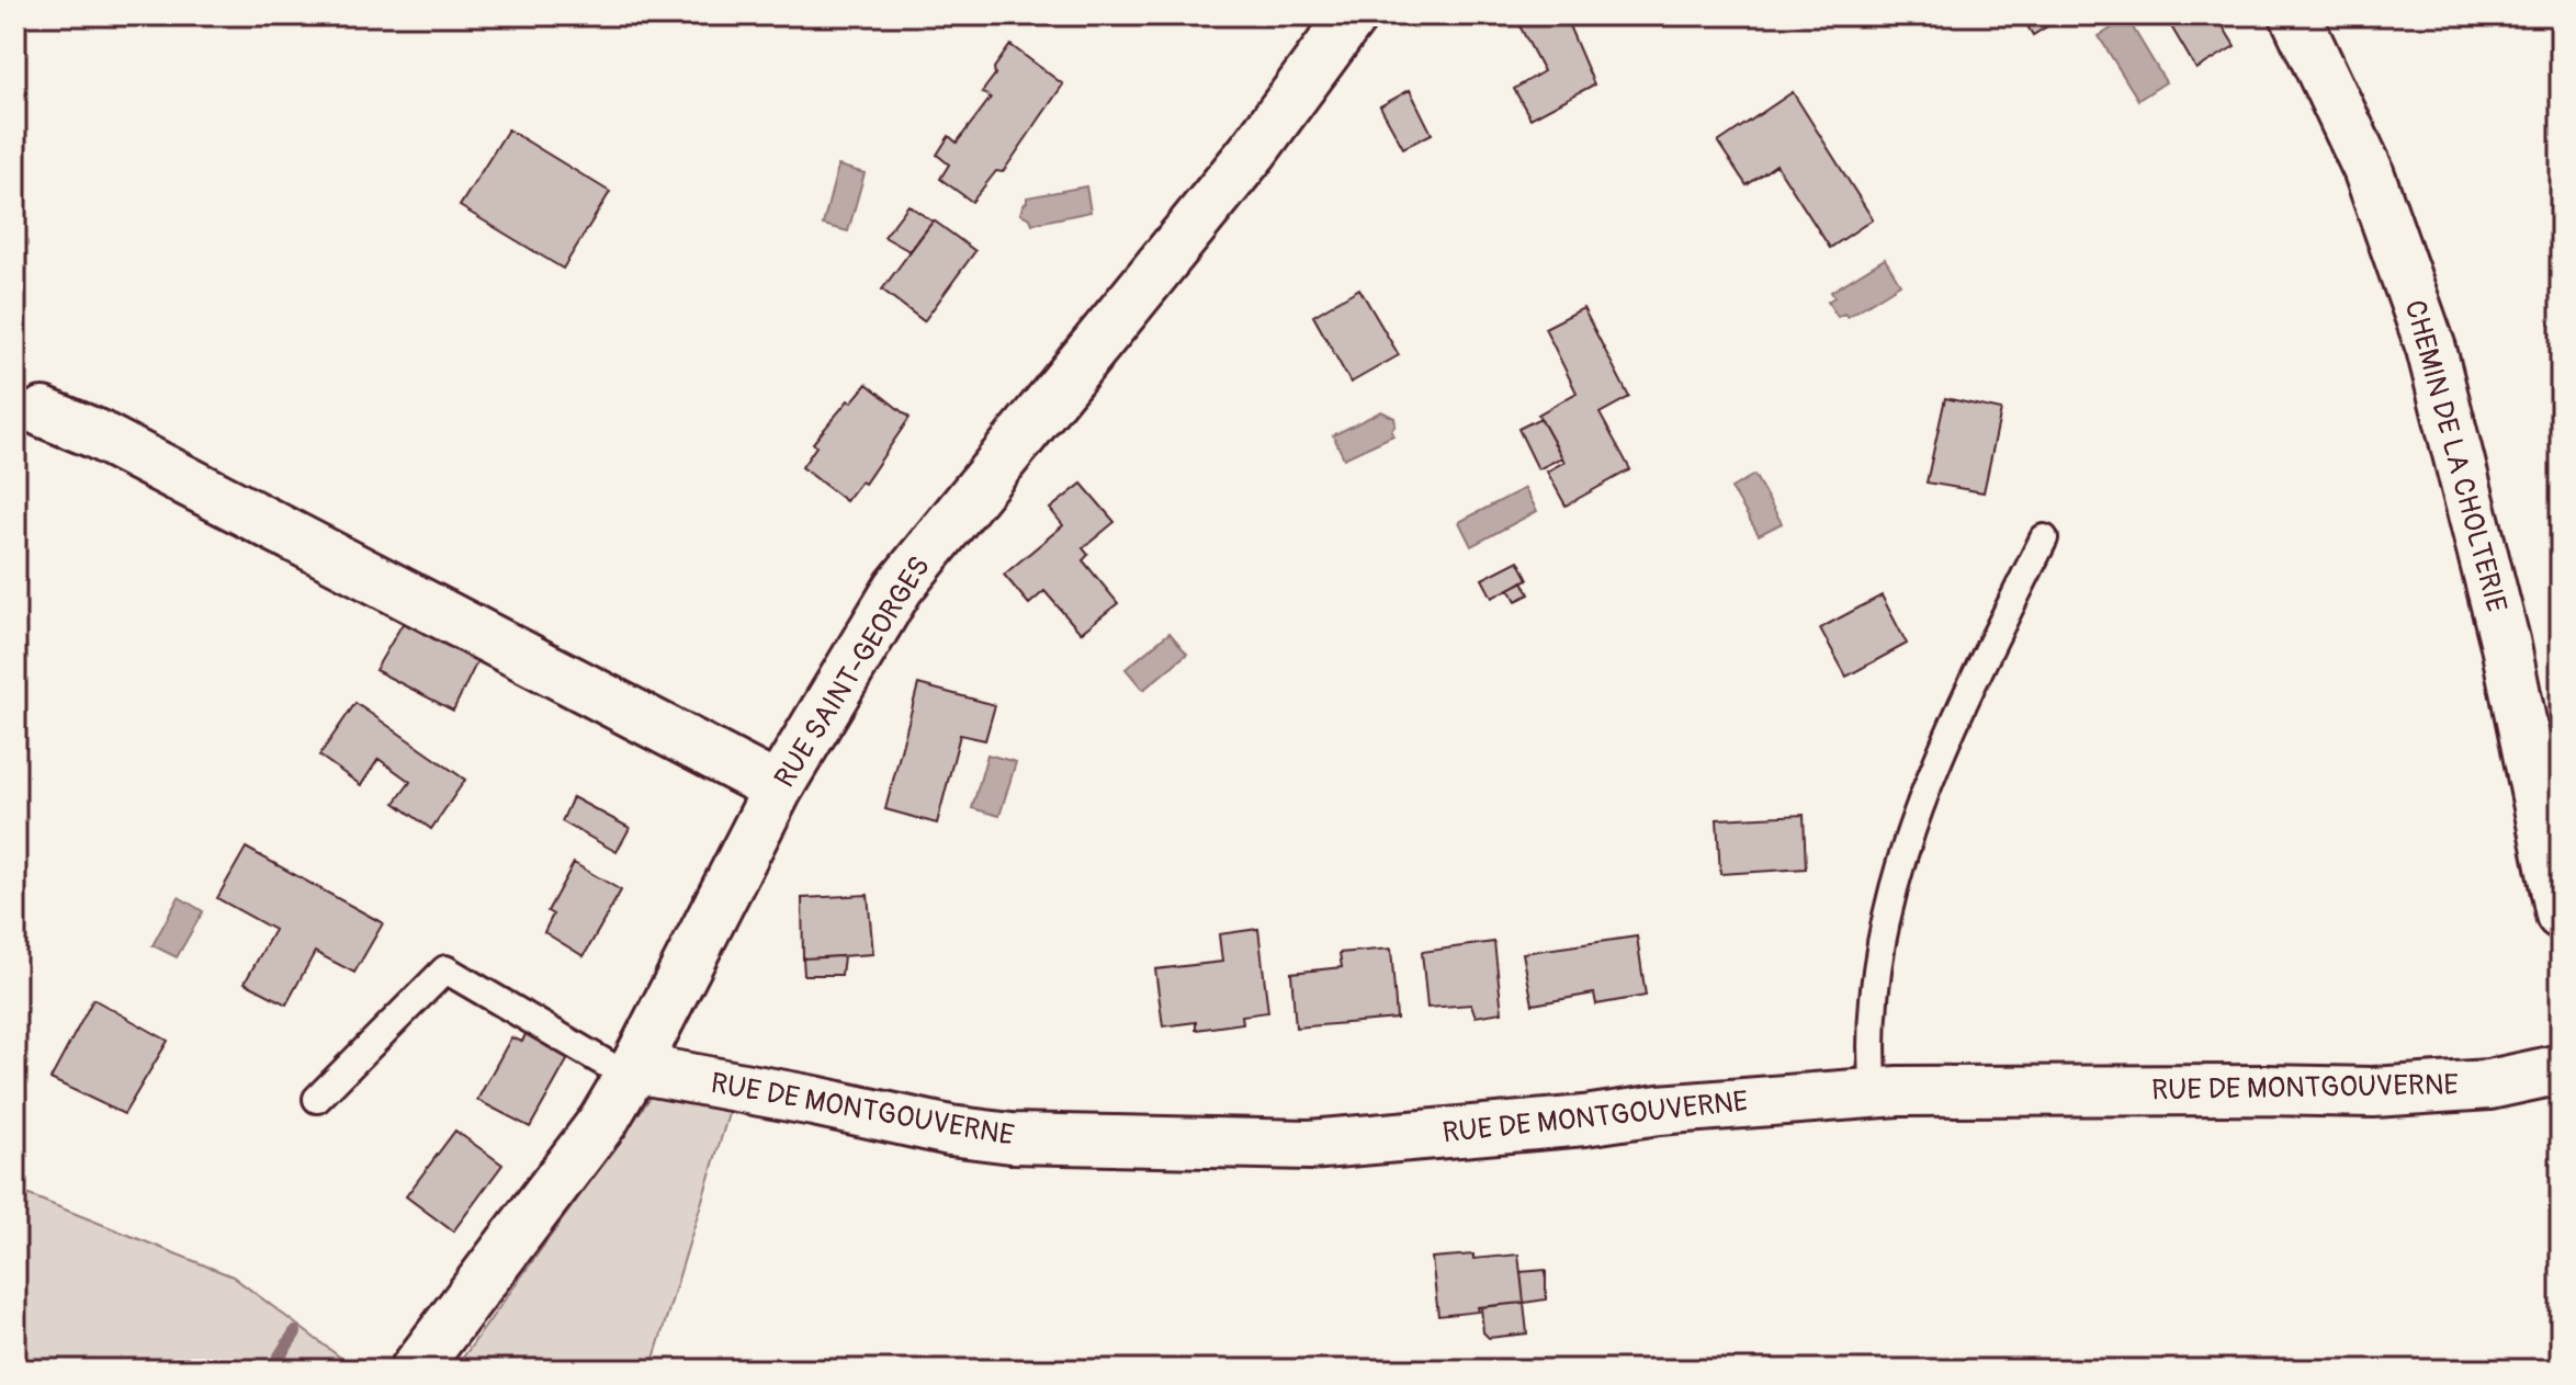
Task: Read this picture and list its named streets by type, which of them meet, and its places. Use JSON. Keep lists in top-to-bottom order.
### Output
{
  "streets": {
    "street": ["CHEMIN DE LA CHOLTERIE", "RUE SAINT-GEORGES", "RUE DE MONTGOUVERNE"]
  },
  "crossings": [
    ["RUE SAINT-GEORGES", "RUE DE MONTGOUVERNE"]
  ]
}
